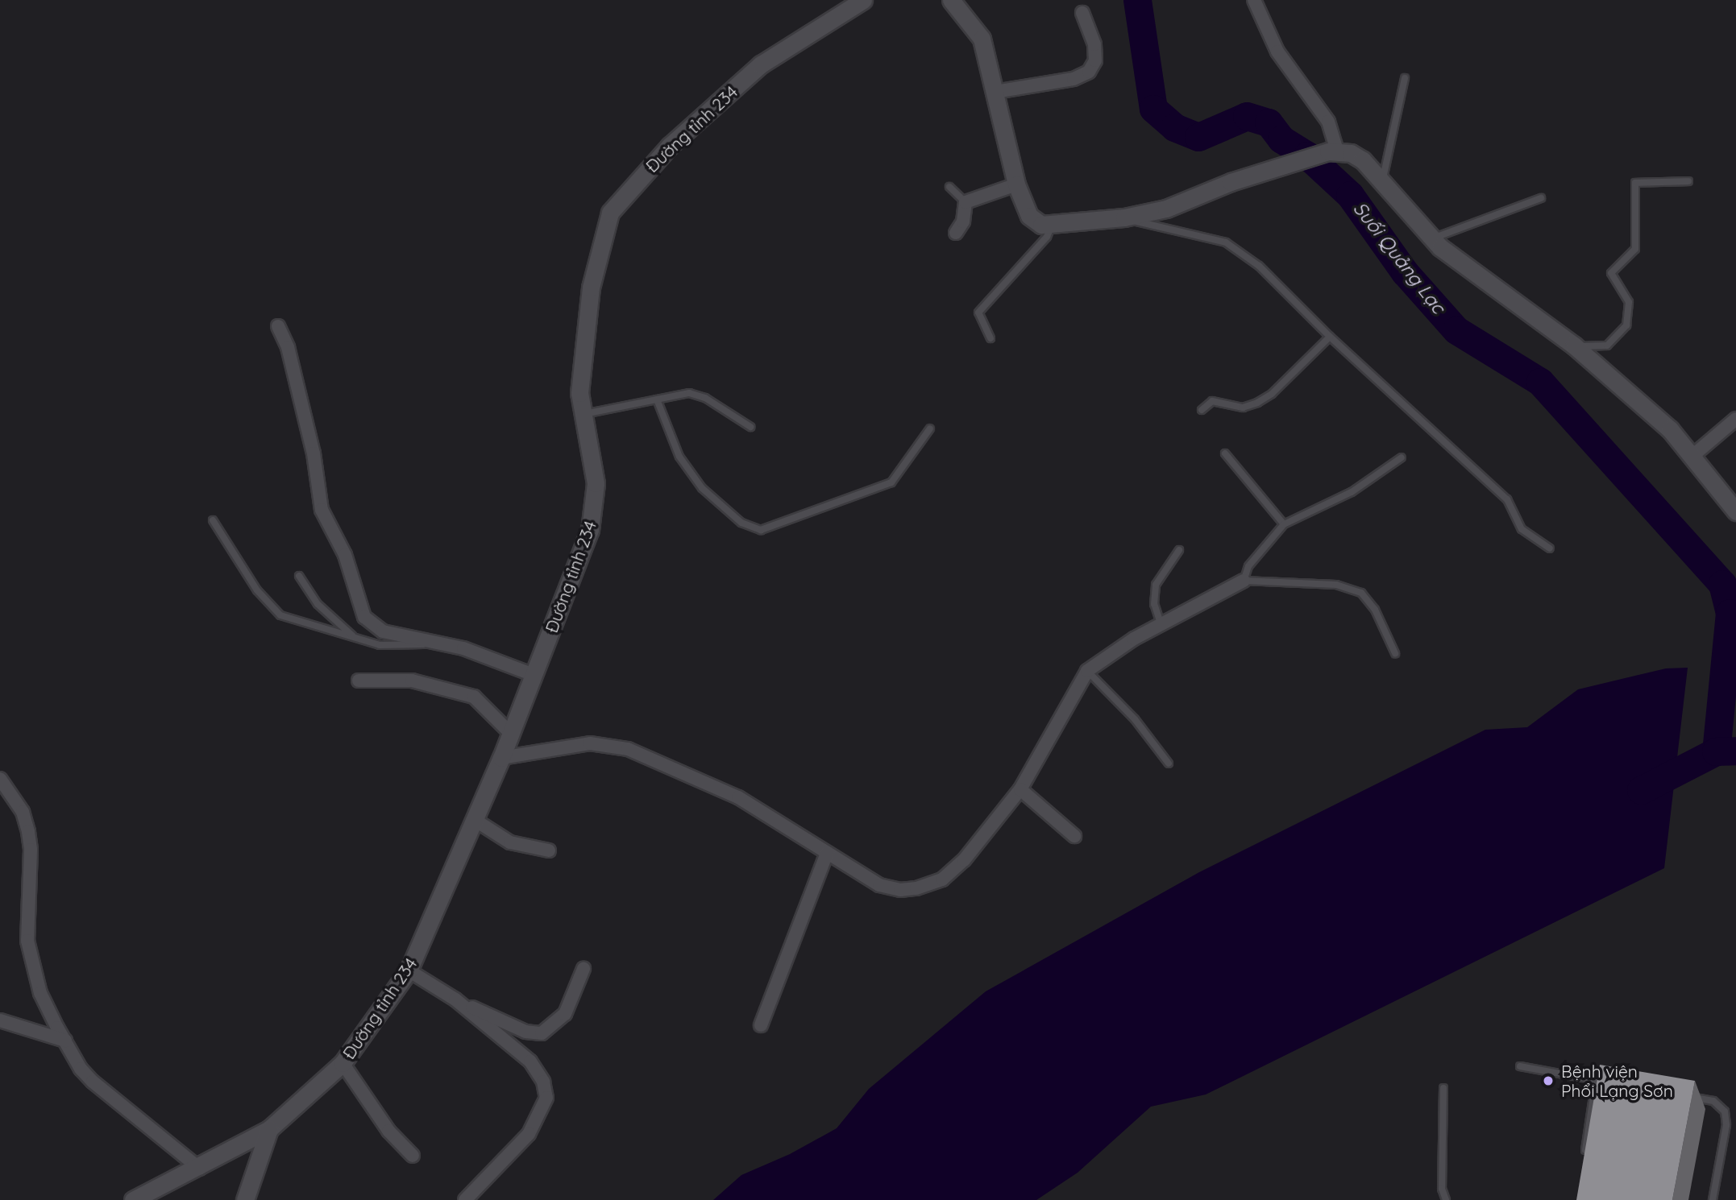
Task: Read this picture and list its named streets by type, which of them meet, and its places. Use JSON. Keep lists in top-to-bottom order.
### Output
{
  "streets": {
    "main road": ["Đường tỉnh 234"]
  },
  "water": ["Suối Quảng Lạc"],
  "places": ["Bệnh viện Phổi Lạng Sơn"]
}
